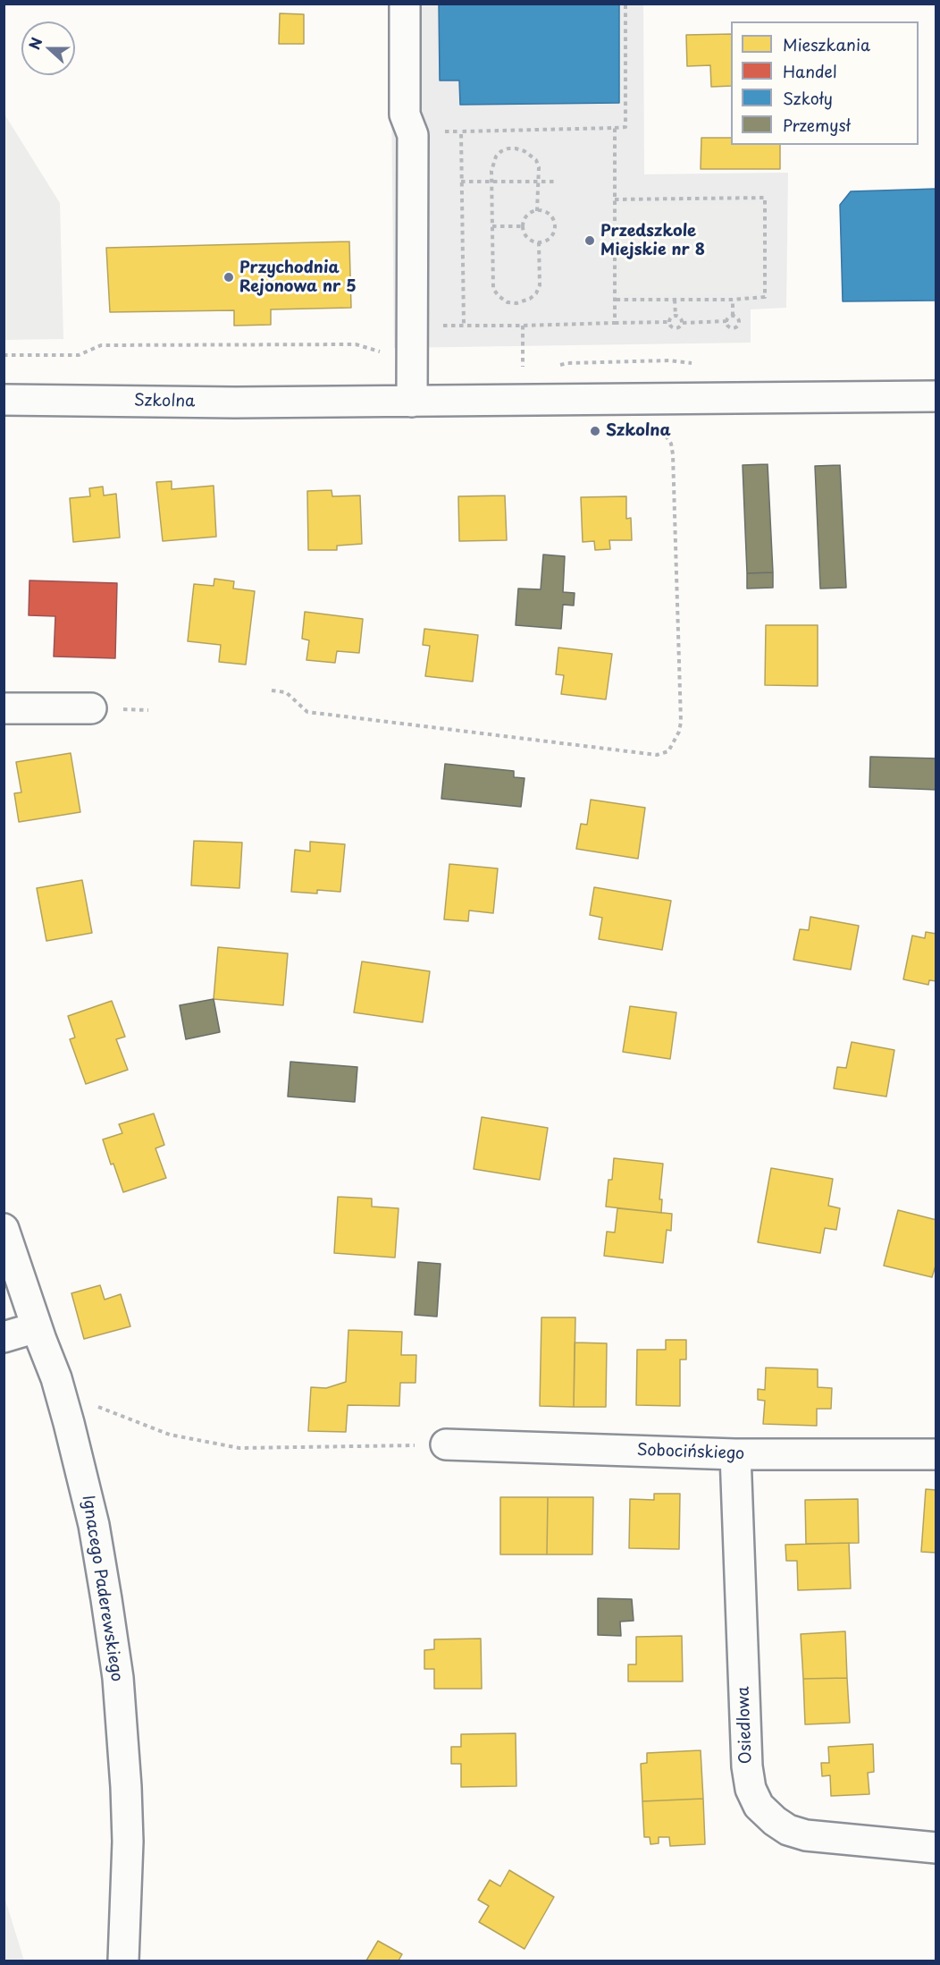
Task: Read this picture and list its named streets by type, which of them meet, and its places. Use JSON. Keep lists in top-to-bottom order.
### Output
{
  "streets": {
    "street": [
      "Szkolna",
      "Sobocińskiego",
      "Ignacego Paderewskiego",
      "Osiedlowa"
    ]
  },
  "crossings": [
    ["Sobocińskiego", "Osiedlowa"]
  ],
  "places": ["Przedszkole Miejskie nr 8", "Przychodnia Rejonowa nr 5", "Szkolna"],
  "legend": [
    "Mieszkania",
    "Handel",
    "Szkoły",
    "Przemysł"
  ],
  "north": "left"
}
